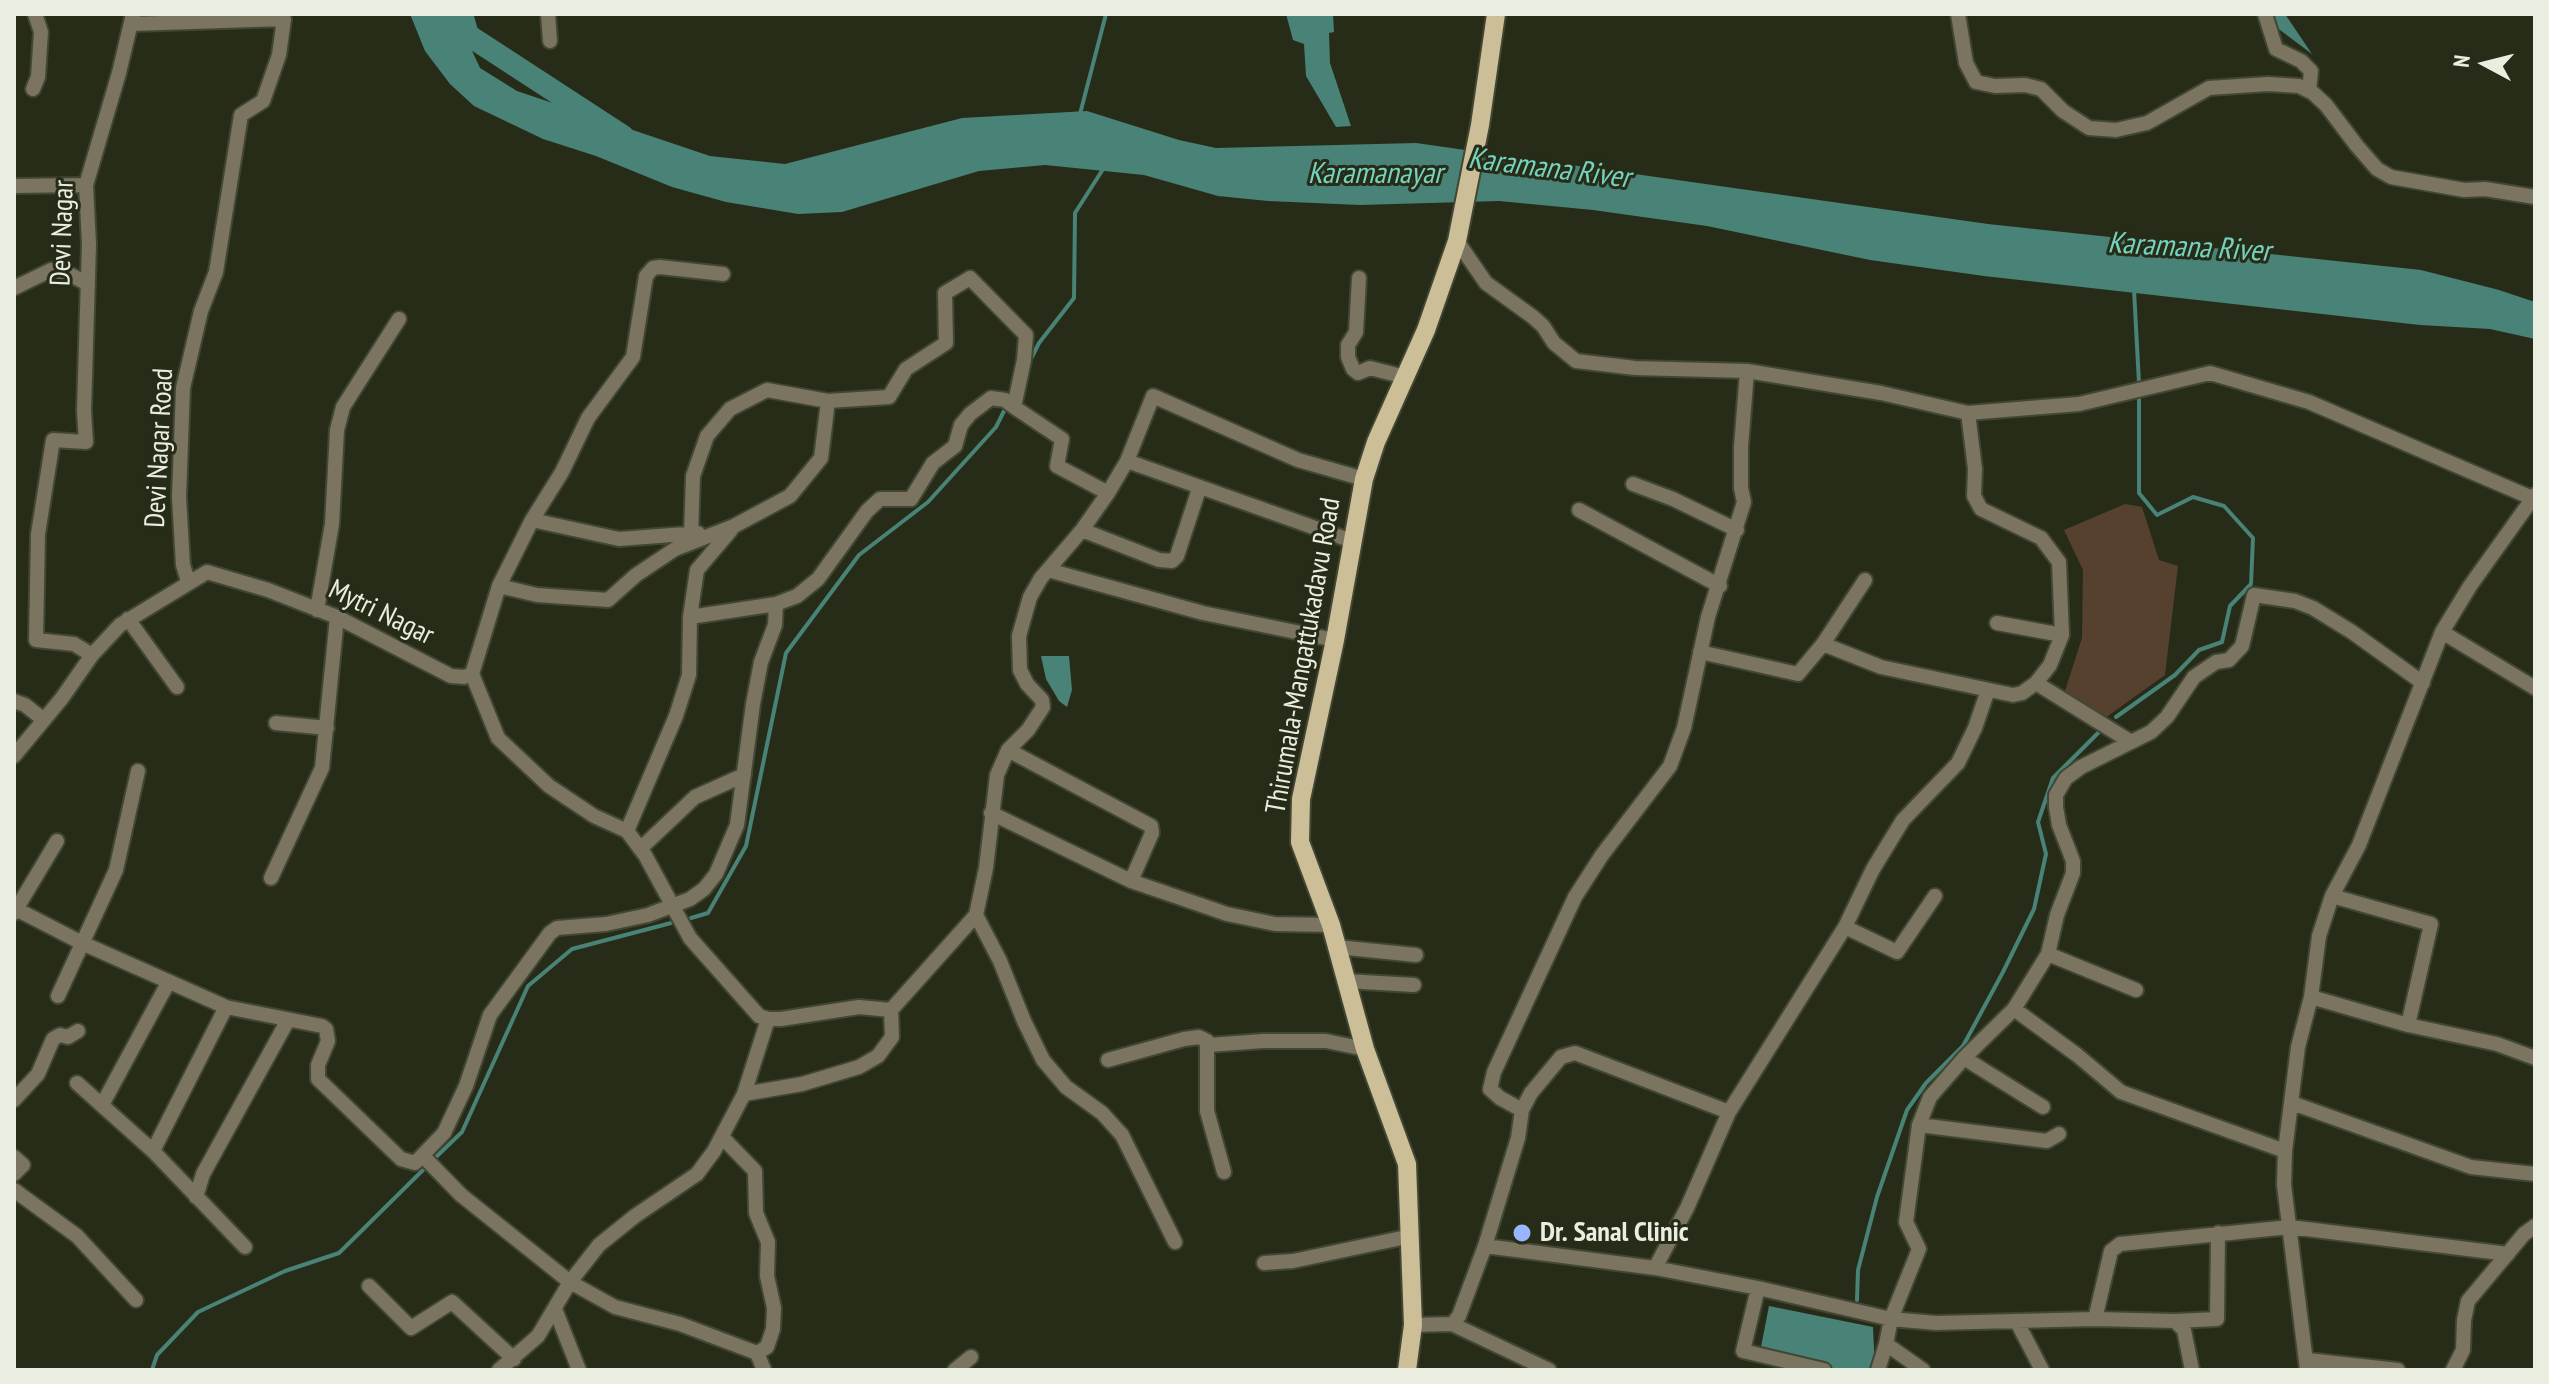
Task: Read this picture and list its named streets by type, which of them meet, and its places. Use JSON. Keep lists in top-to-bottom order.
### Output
{
  "streets": {
    "main road": ["Thirumala-Mangattukadavu Road"],
    "street": ["Devi Nagar", "Devi Nagar Road", "Mytri Nagar"]
  },
  "crossings": [
    ["Devi Nagar", "Devi Nagar Road"],
    ["Devi Nagar Road", "Mytri Nagar"]
  ],
  "water": ["Karamana River", "Karamanayar"],
  "places": ["Dr. Sanal Clinic"],
  "north": "left"
}
